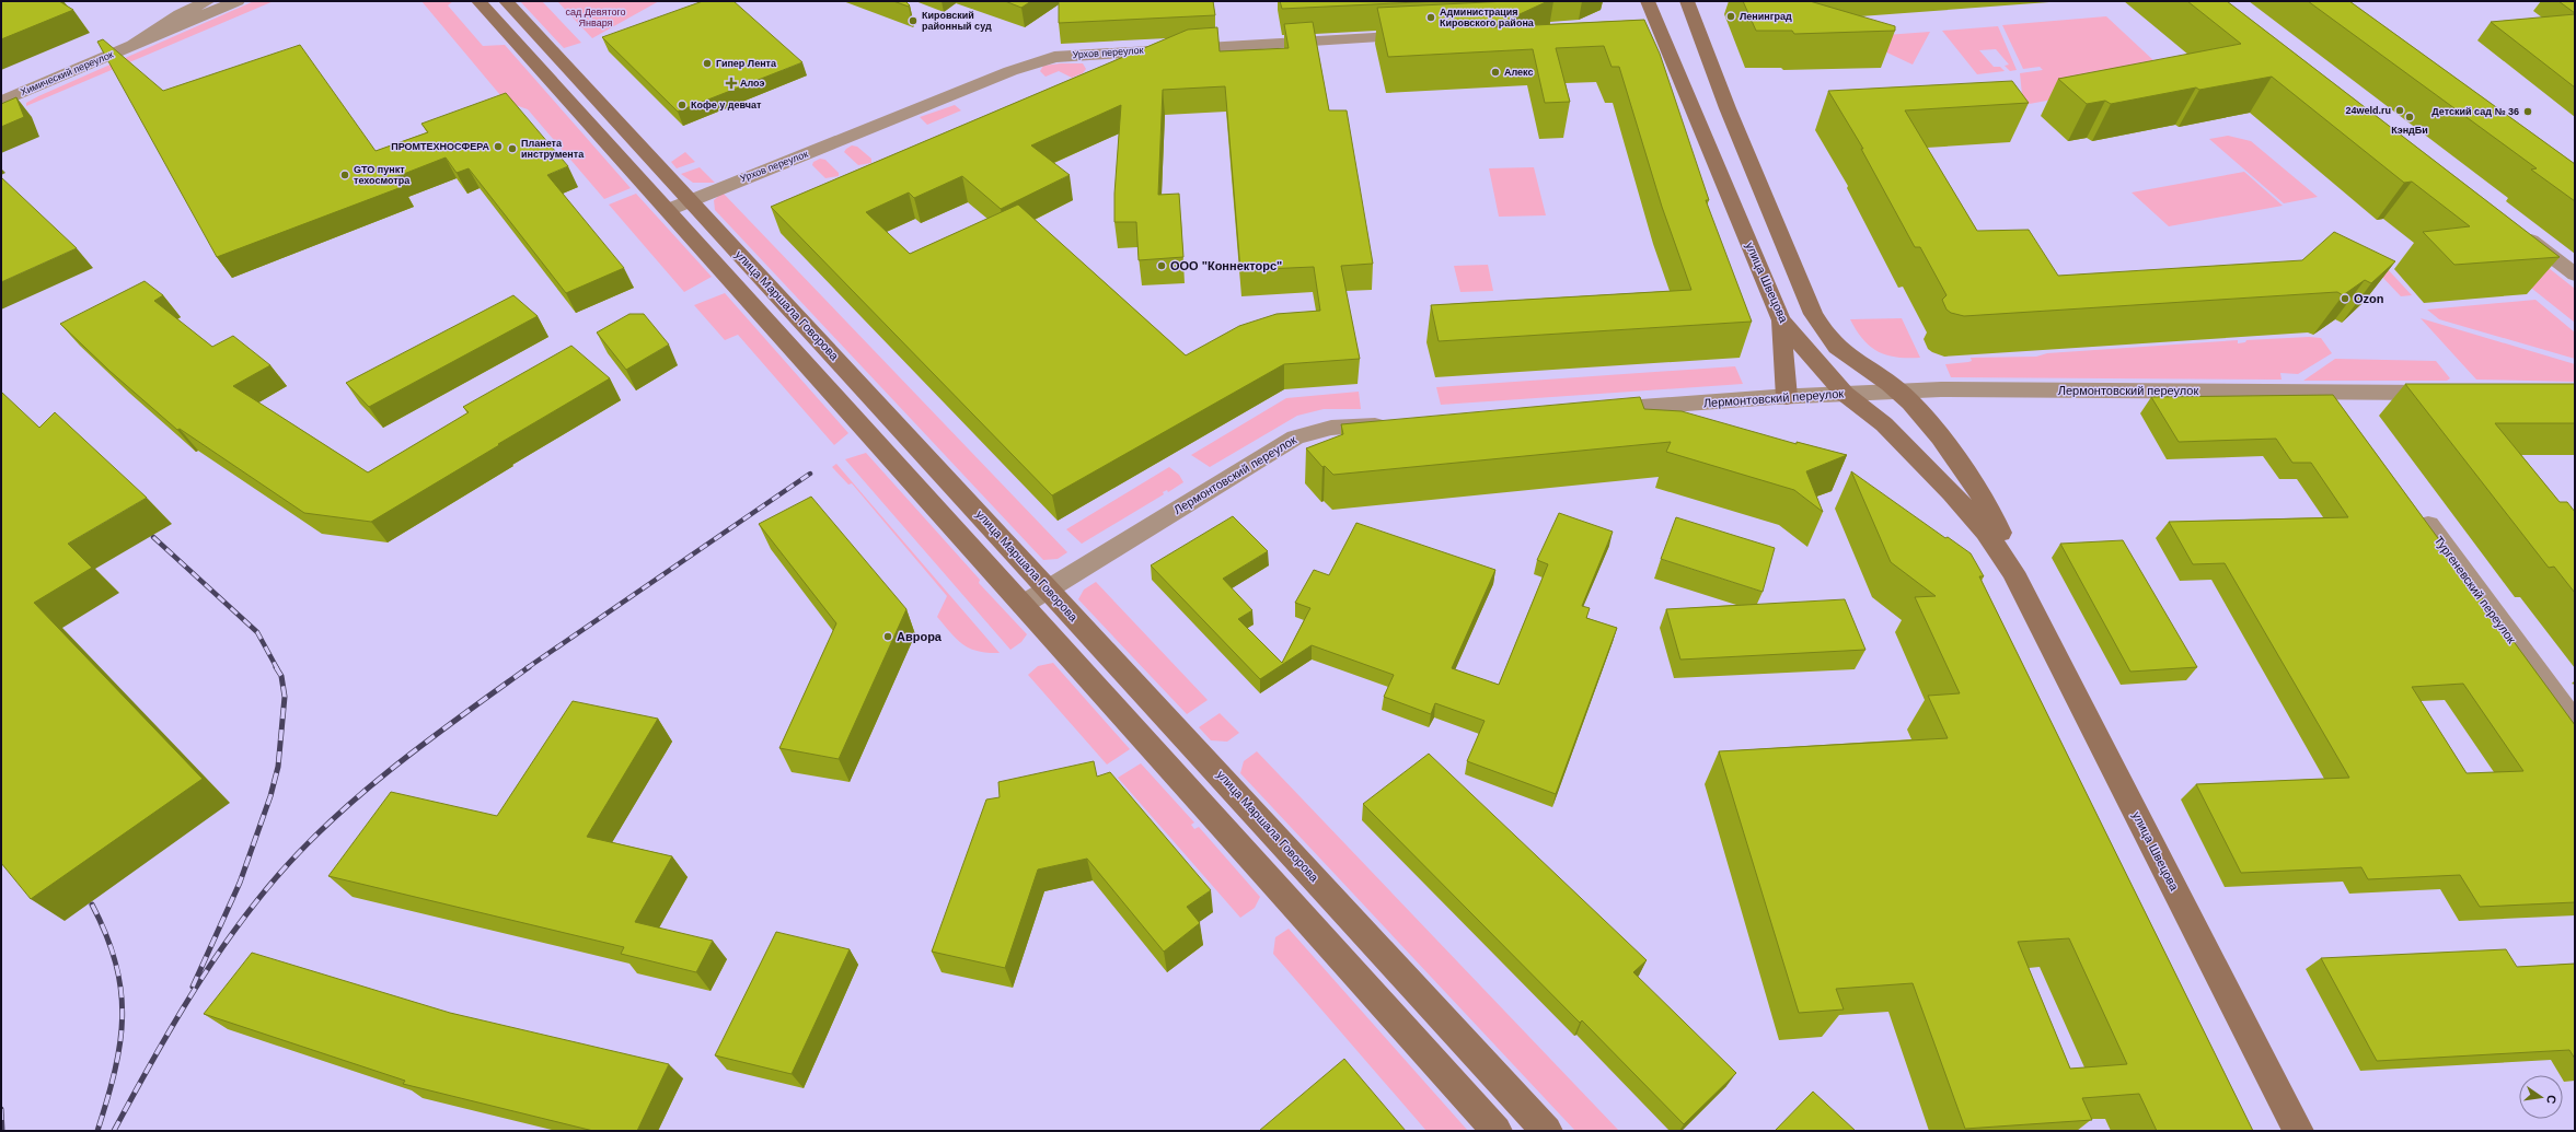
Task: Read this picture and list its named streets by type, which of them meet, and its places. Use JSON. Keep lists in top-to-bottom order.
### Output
{
  "streets": {
    "street": [
      "Урхов переулок",
      "Химический переулок",
      "улица Швецова",
      "улица Маршала Говорова",
      "Лермонтовский переулок",
      "Тургеневский переулок"
    ]
  },
  "crossings": [
    ["Урхов переулок", "улица Маршала Говорова"],
    ["улица Швецова", "Лермонтовский переулок"],
    ["улица Маршала Говорова", "Лермонтовский переулок"]
  ],
  "parks": ["сад Девятого Января"],
  "places": {
    "other": [
      "Ленинград",
      "Администрация Кировского района",
      "Кировский районный суд",
      "Гипер Лента",
      "Алекс",
      "Кофе у девчат",
      "24weld.ru",
      "Детский сад № 36",
      "КэндБи",
      "ПРОМТЕХНОСФЕРА",
      "Планета инструмента",
      "GTO пункт техосмотра",
      "ООО \"Коннекторс\"",
      "Ozon",
      "Аврора"
    ],
    "health": ["Алоэ"]
  },
  "north": "right"
}
